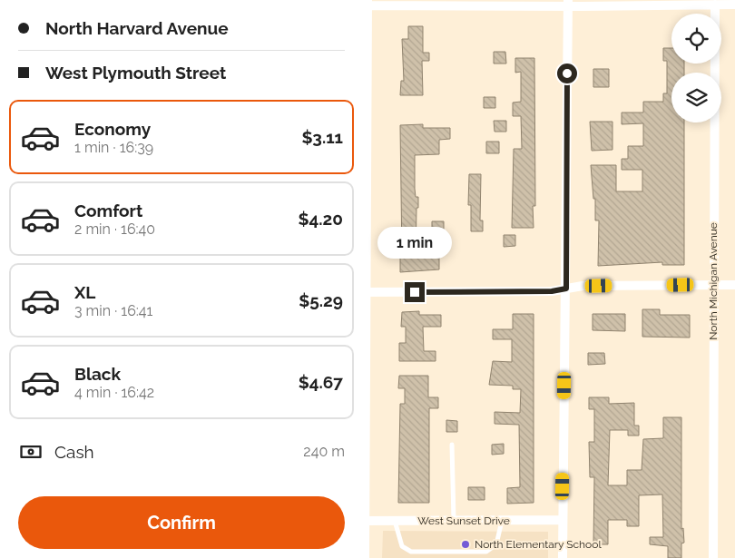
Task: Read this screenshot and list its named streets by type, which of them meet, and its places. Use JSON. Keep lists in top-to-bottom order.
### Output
{
  "streets": {
    "street": ["North Michigan Avenue", "West Sunset Drive"]
  },
  "places": ["North Elementary School"],
  "page": {
    "banner": ["North Harvard Avenue", "West Plymouth Street"],
    "list": [
      {
        "name": "Economy",
        "note": "1 min · 16:39",
        "value": "$3.11"
      },
      {
        "name": "Comfort",
        "note": "2 min · 16:40",
        "value": "$4.20"
      },
      {
        "name": "XL",
        "note": "3 min · 16:41",
        "value": "$5.29"
      },
      {
        "name": "Black",
        "note": "4 min · 16:42",
        "value": "$4.67"
      }
    ],
    "bubble": "1 min",
    "pay": ["Cash", "240 m"],
    "buttons": "Confirm"
  }
}
